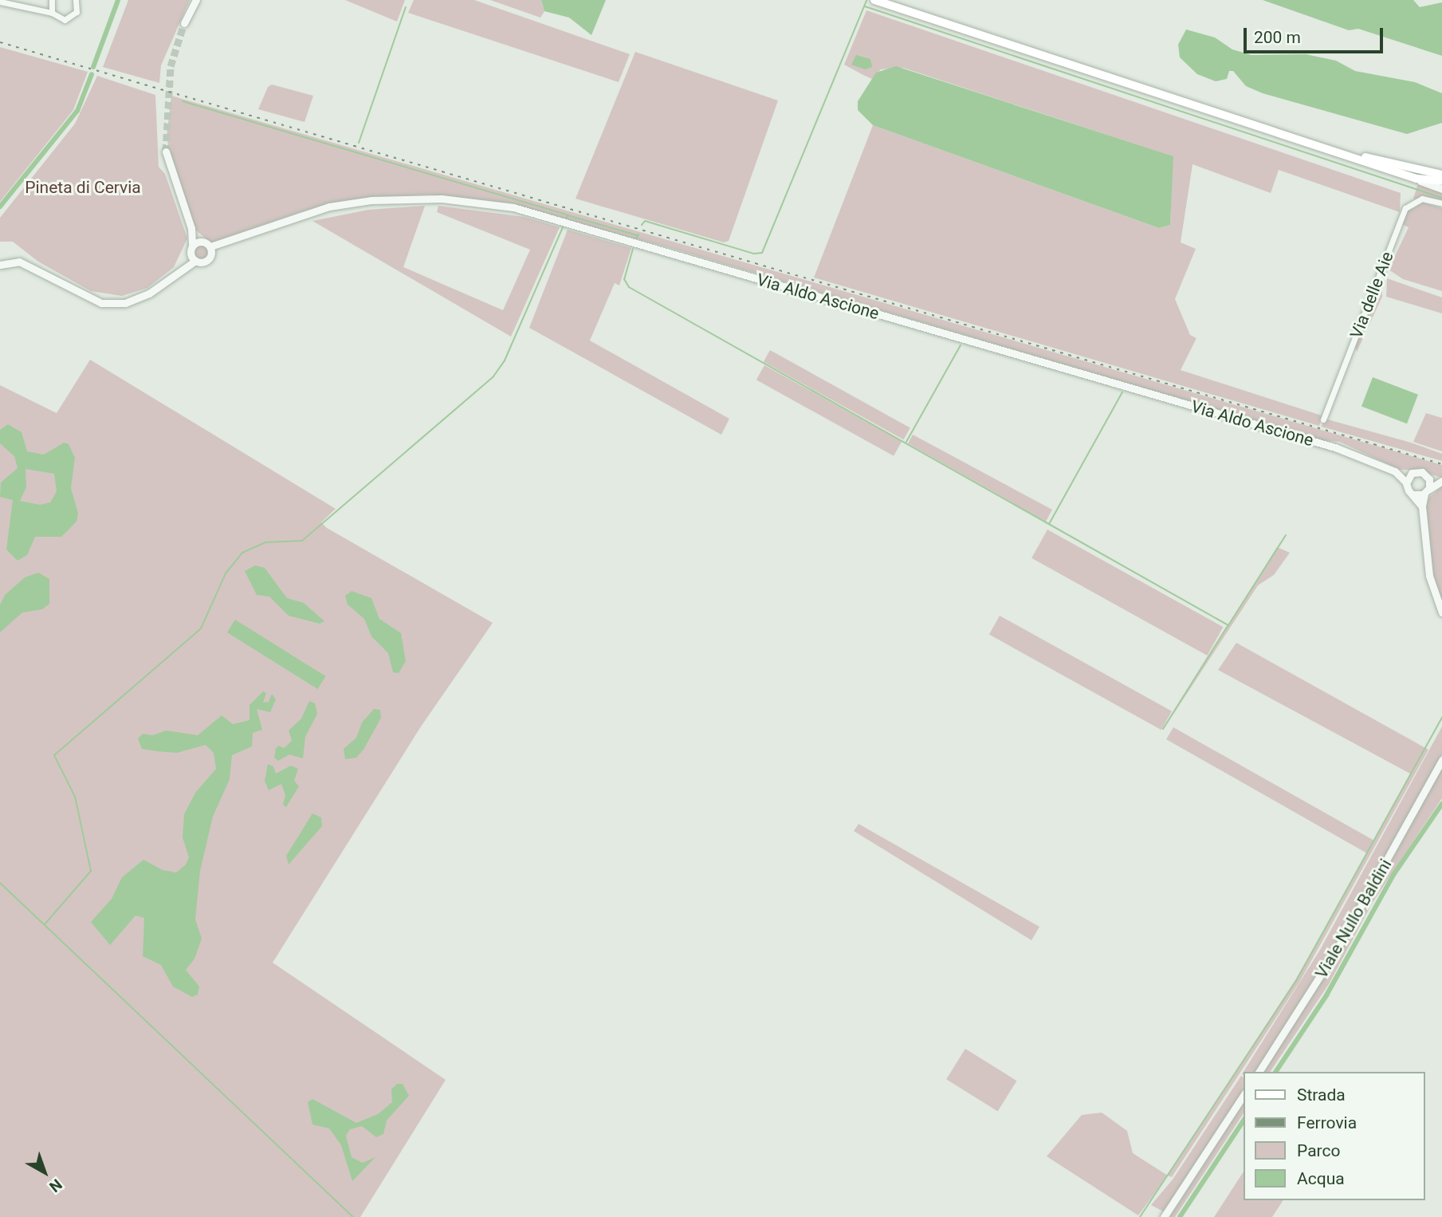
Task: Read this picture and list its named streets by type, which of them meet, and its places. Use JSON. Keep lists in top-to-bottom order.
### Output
{
  "streets": {
    "street": ["Via delle Aie", "Via Aldo Ascione", "Viale Nullo Baldini"]
  },
  "parks": ["Pineta di Cervia"],
  "legend": [
    "Strada",
    "Ferrovia",
    "Parco",
    "Acqua"
  ],
  "scale_bar": "200 m",
  "north": "bottom right"
}
